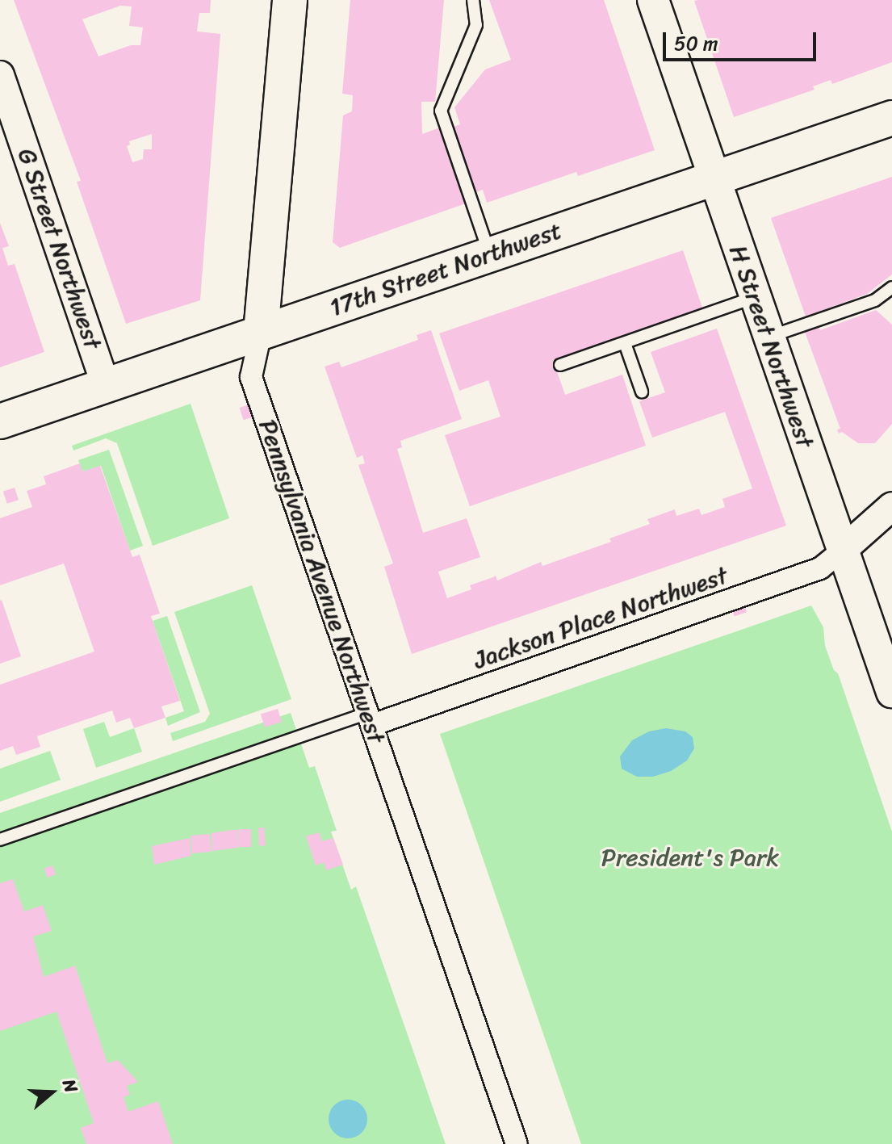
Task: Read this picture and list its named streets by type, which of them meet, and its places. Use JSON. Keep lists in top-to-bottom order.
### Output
{
  "streets": {
    "main road": ["17th Street Northwest", "H Street Northwest", "Pennsylvania Avenue Northwest"],
    "street": ["G Street Northwest", "Jackson Place Northwest"]
  },
  "crossings": [
    ["G Street Northwest", "17th Street Northwest"],
    ["17th Street Northwest", "H Street Northwest"],
    ["17th Street Northwest", "Pennsylvania Avenue Northwest"],
    ["H Street Northwest", "Jackson Place Northwest"],
    ["Pennsylvania Avenue Northwest", "Jackson Place Northwest"]
  ],
  "parks": ["President's Park"],
  "scale_bar": "50 m",
  "north": "right"
}
